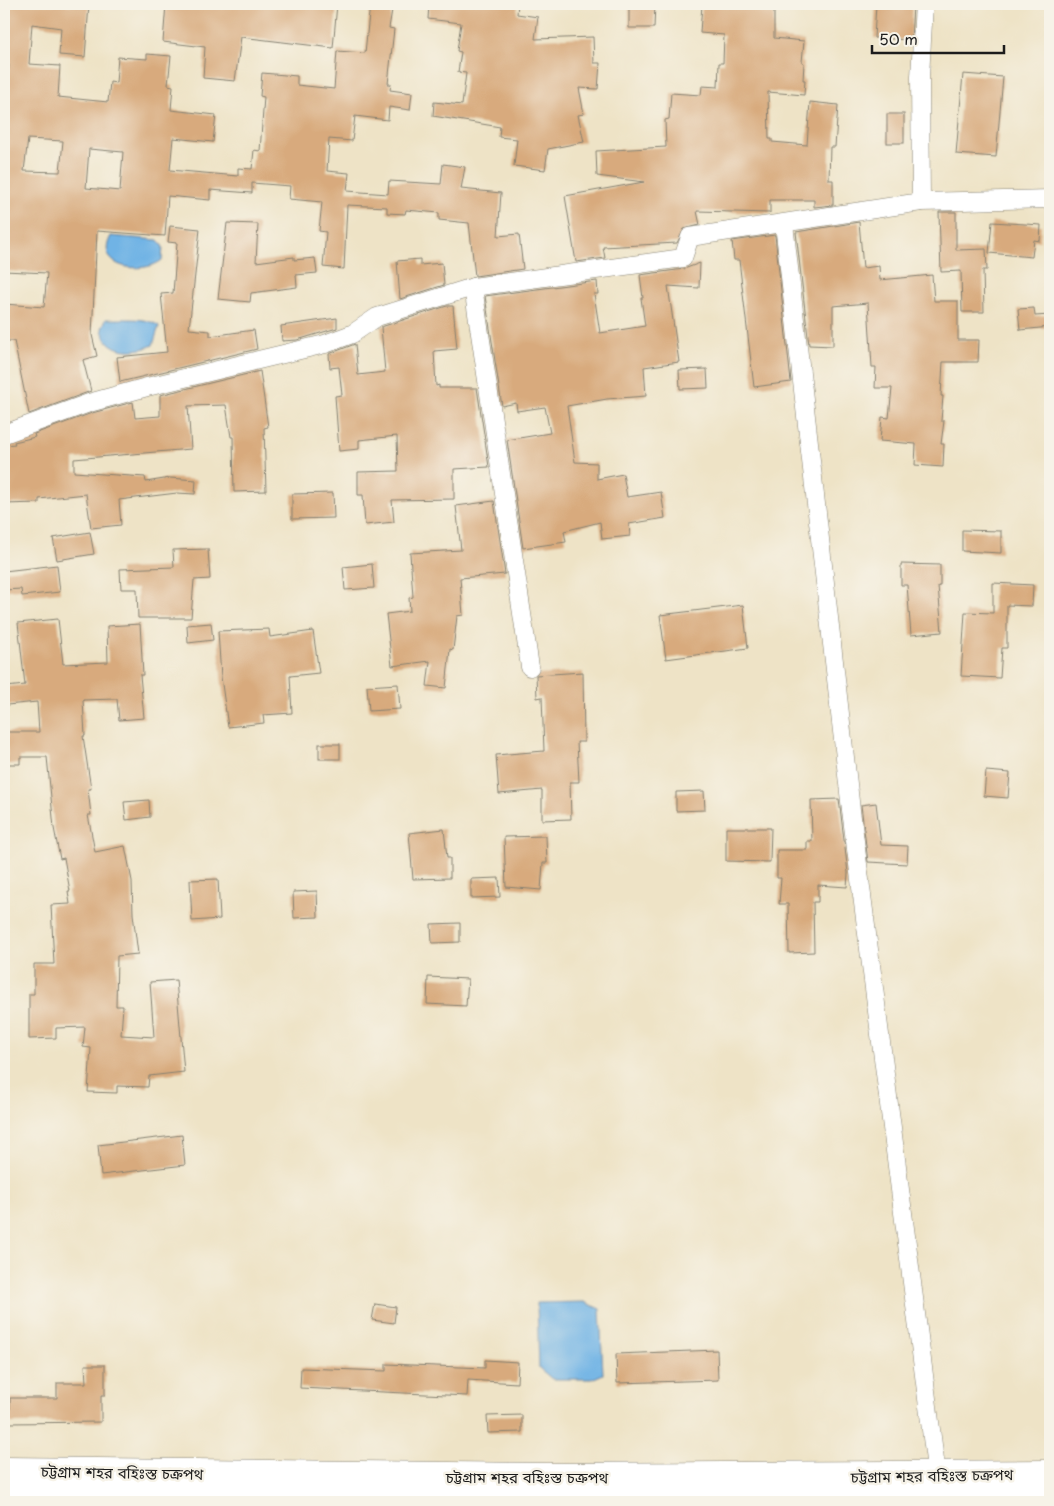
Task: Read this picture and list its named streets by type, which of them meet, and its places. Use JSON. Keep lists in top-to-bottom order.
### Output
{
  "streets": {
    "main road": ["চট্টগ্রাম শহর বহিঃস্ত চক্রপথ"]
  },
  "scale_bar": "50 m"
}
